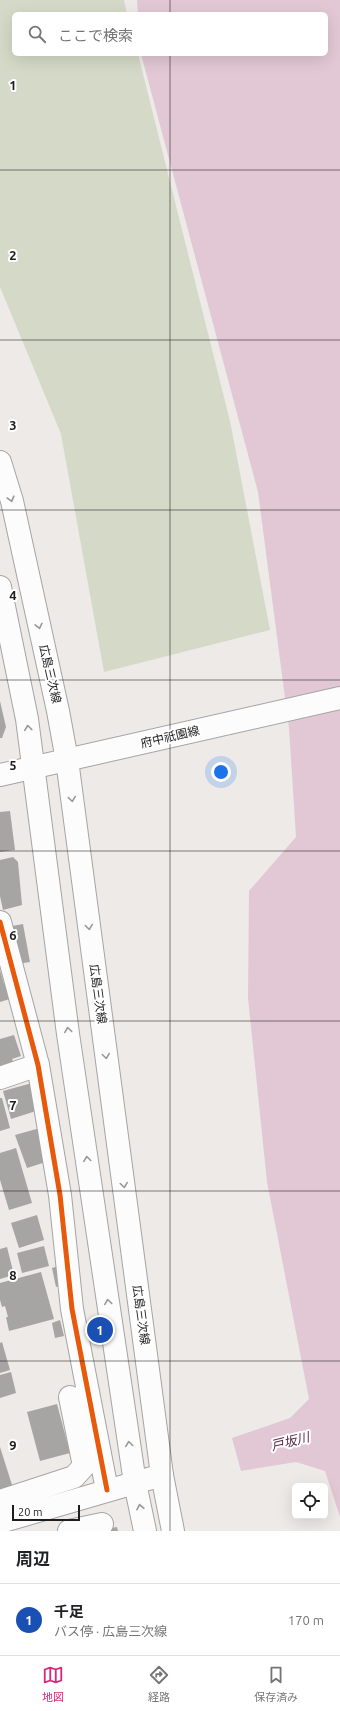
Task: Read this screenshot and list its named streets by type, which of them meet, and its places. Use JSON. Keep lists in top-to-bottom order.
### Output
{
  "streets": {
    "main road": ["広島三次線", "府中祇園線"]
  },
  "crossings": [
    ["広島三次線", "府中祇園線"]
  ],
  "water": ["戸坂川"],
  "scale_bar": "20 m",
  "page": {
    "search": "ここで検索",
    "pins": "1",
    "scale": "20 m",
    "heading": "周辺",
    "list": [
      {
        "mark": "1",
        "name": "千足",
        "note": "バス停 · 広島三次線",
        "value": "170 m"
      }
    ],
    "nav": ["地図", "経路", "保存済み"]
  },
  "grid": {
    "rows": [
      "1",
      "2",
      "3",
      "4",
      "5",
      "6",
      "7",
      "8",
      "9"
    ]
  }
}
